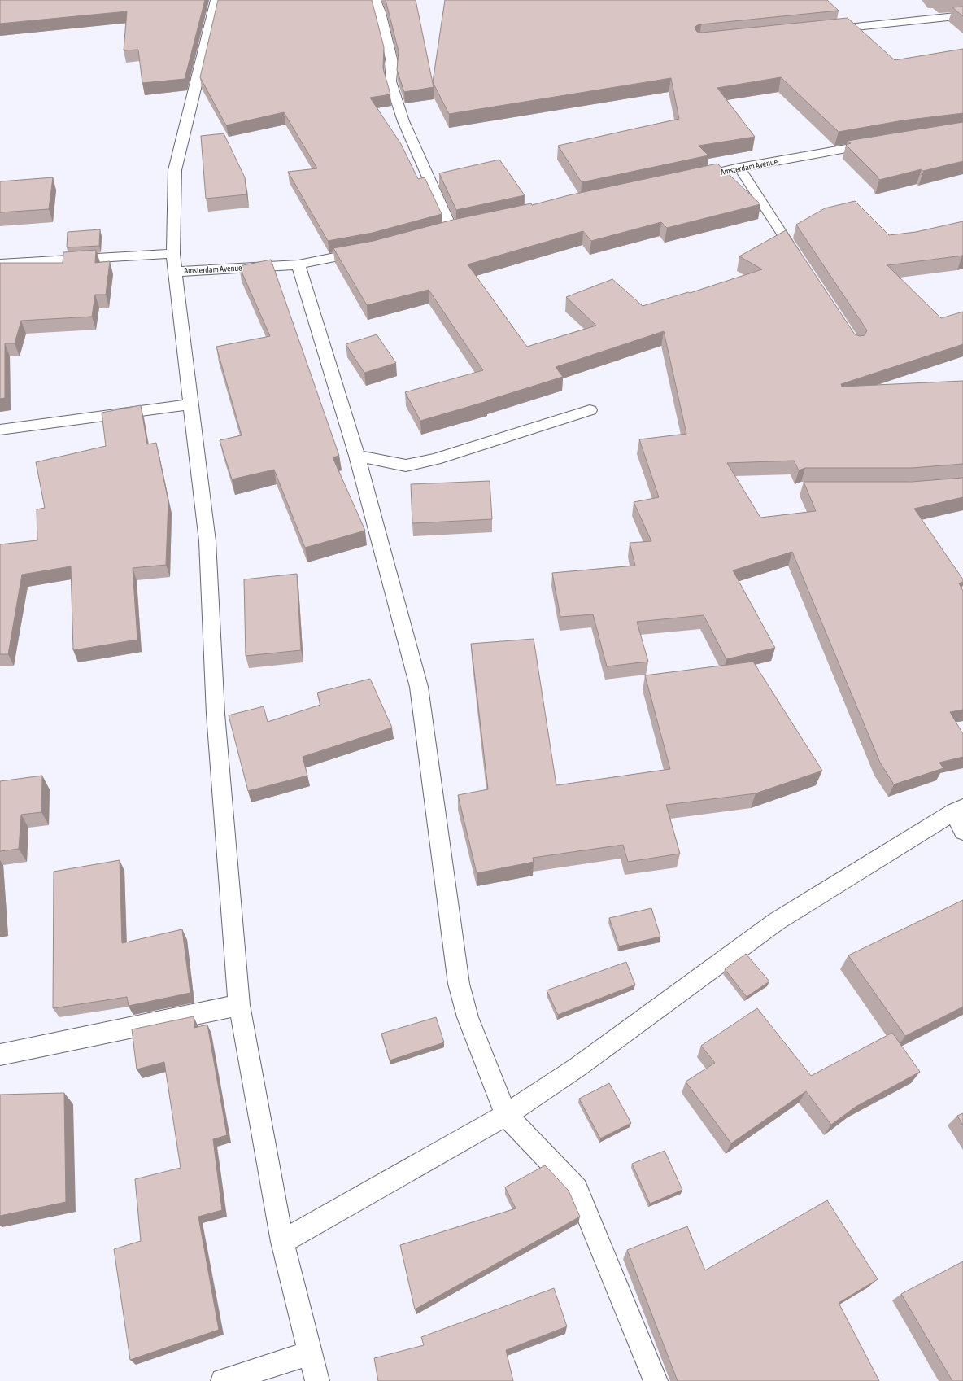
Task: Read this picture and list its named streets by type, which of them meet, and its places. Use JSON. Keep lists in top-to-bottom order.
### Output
{
  "streets": {
    "street": ["Amsterdam Avenue"]
  }
}
